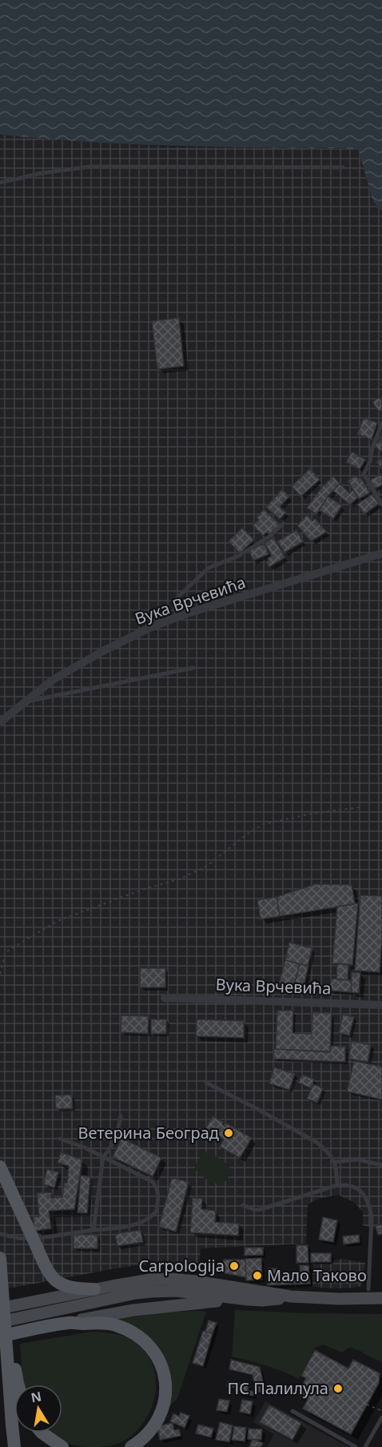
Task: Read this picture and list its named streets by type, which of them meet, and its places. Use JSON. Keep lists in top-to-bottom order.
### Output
{
  "streets": {
    "street": ["Вука Врчевића"]
  },
  "places": [
    "Ветерина Београд",
    "Carpologija",
    "Мало Таково",
    "ПС Палилула"
  ],
  "north": "top"
}
